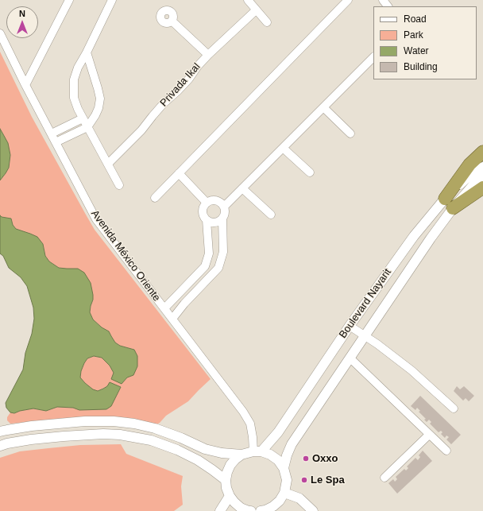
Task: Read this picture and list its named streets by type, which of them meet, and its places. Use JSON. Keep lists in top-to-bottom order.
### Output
{
  "streets": {
    "street": ["Privada Ikal", "Avenida México Oriente", "Boulevard Nayarit"]
  },
  "crossings": [
    ["Avenida México Oriente", "Boulevard Nayarit"]
  ],
  "places": ["Oxxo", "Le Spa"],
  "legend": [
    "Road",
    "Park",
    "Water",
    "Building"
  ],
  "north": "top"
}
